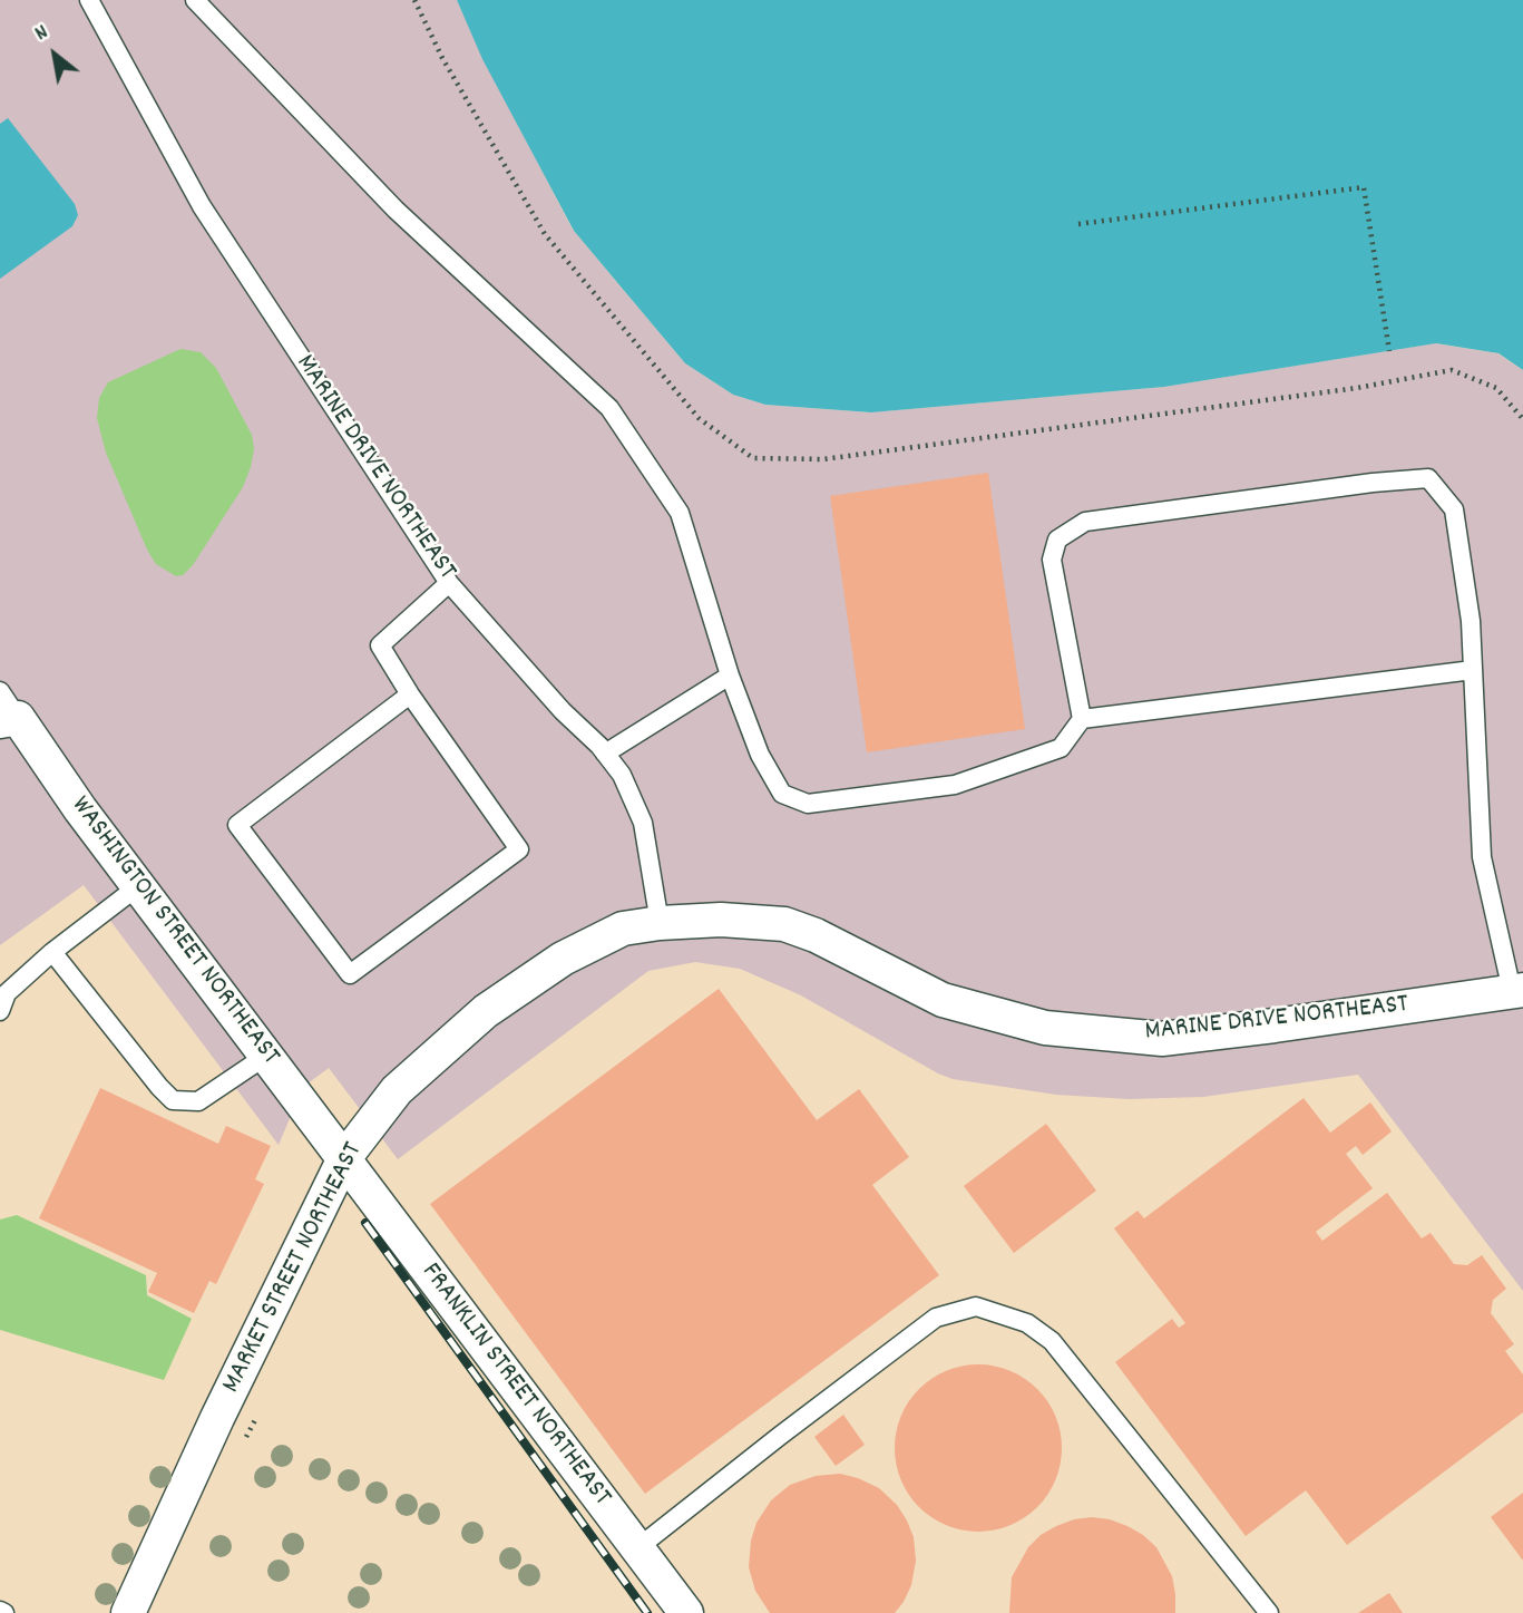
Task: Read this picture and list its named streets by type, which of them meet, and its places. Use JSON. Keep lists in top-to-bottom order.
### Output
{
  "streets": {
    "street": [
      "MARINE DRIVE NORTHEAST",
      "WASHINGTON STREET NORTHEAST",
      "MARKET STREET NORTHEAST",
      "FRANKLIN STREET NORTHEAST"
    ]
  },
  "crossings": [
    ["MARINE DRIVE NORTHEAST", "MARKET STREET NORTHEAST"],
    ["WASHINGTON STREET NORTHEAST", "MARKET STREET NORTHEAST"],
    ["WASHINGTON STREET NORTHEAST", "FRANKLIN STREET NORTHEAST"],
    ["MARKET STREET NORTHEAST", "FRANKLIN STREET NORTHEAST"]
  ],
  "north": "top left"
}
